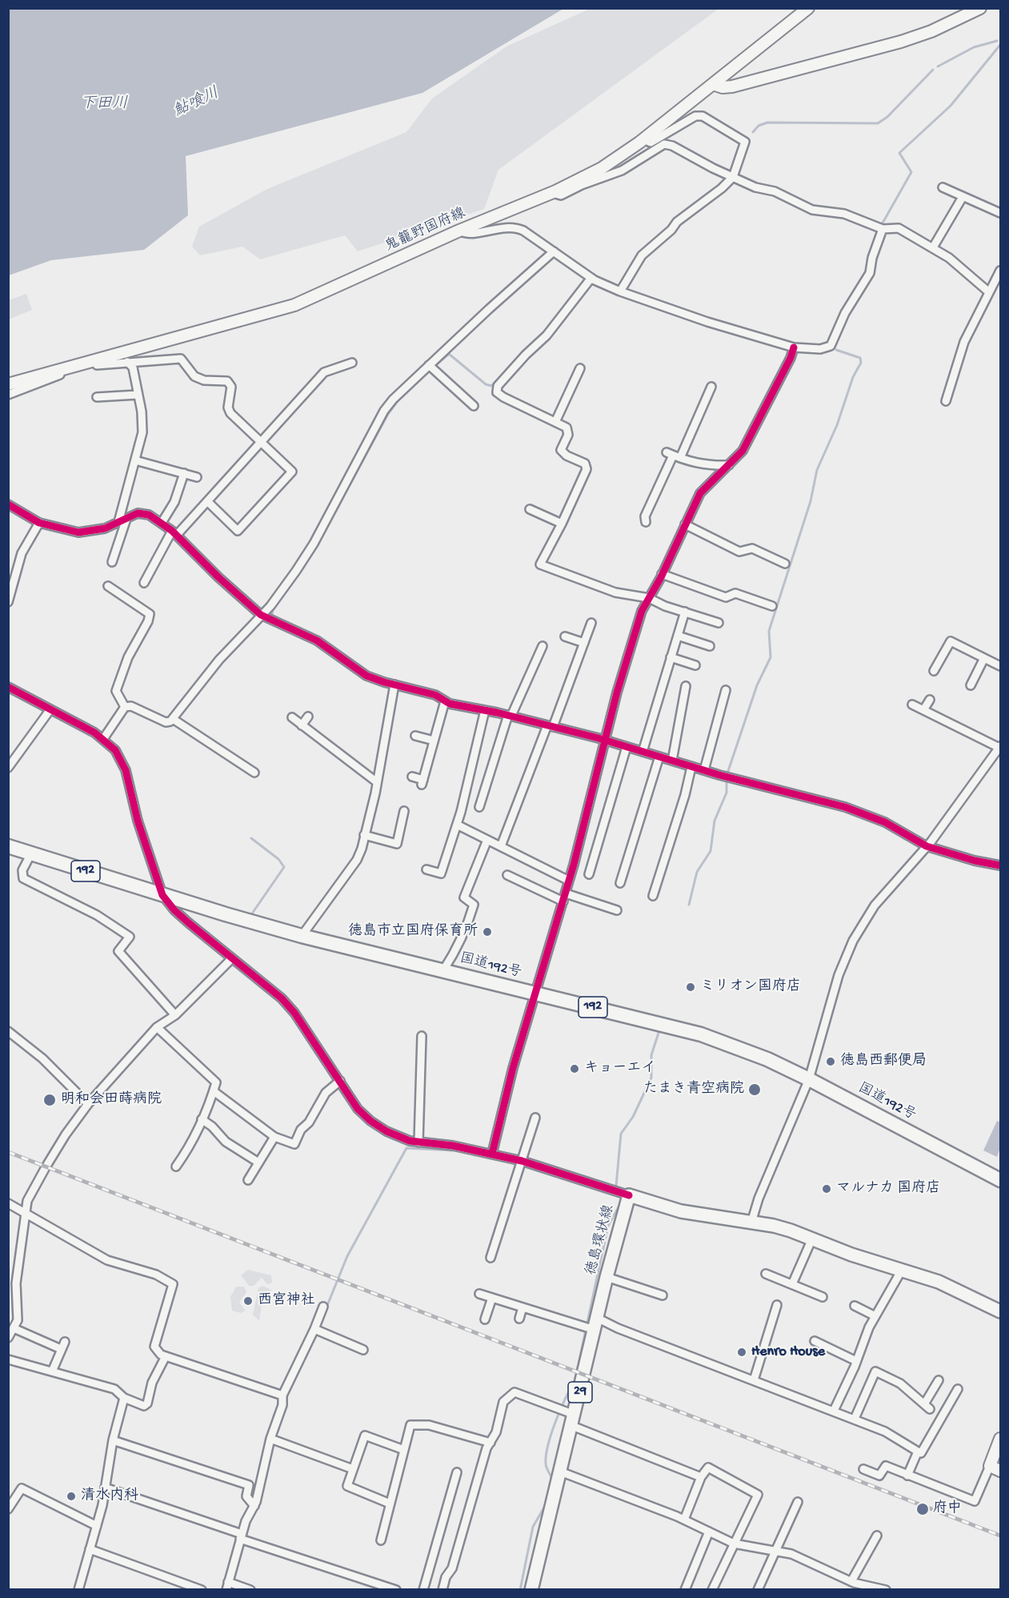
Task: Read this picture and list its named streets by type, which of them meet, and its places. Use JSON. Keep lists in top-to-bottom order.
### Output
{
  "streets": {
    "highway": ["192", "国道192号"],
    "main road": ["鬼籠野国府線", "徳島環状線", "29"]
  },
  "water": ["鮎喰川", "下田川"],
  "places": [
    "徳島市立国府保育所",
    "ミリオン国府店",
    "徳島西郵便局",
    "キョーエイ",
    "たまき青空病院",
    "明和会田蒔病院",
    "マルナカ 国府店",
    "西宮神社",
    "Henro House",
    "清水内科",
    "府中"
  ]
}
